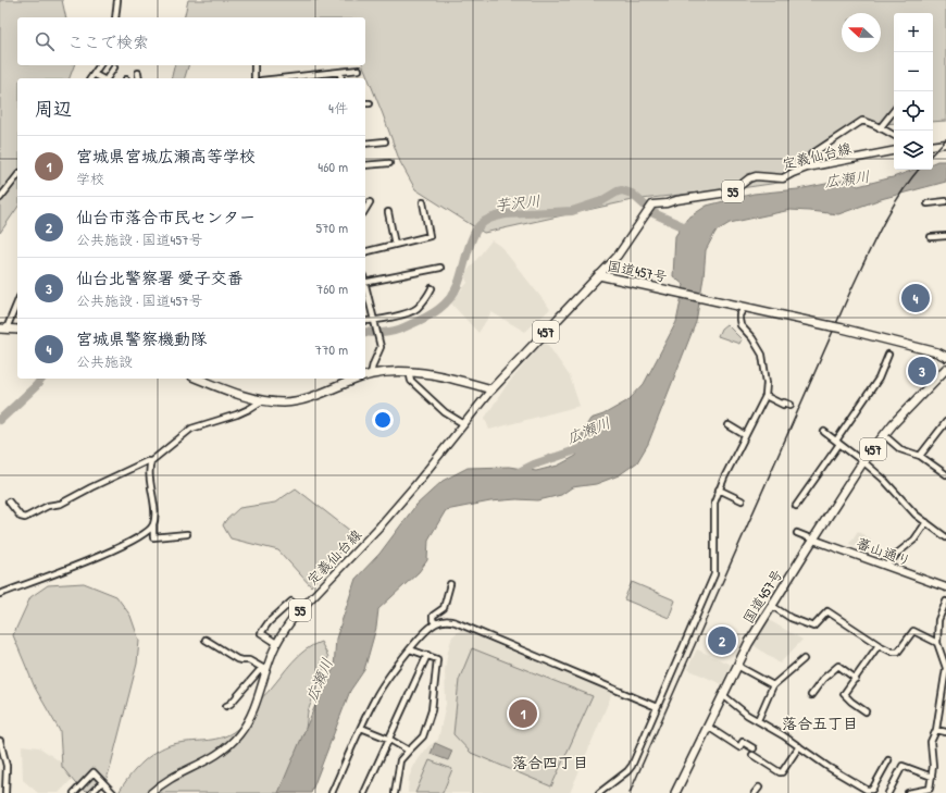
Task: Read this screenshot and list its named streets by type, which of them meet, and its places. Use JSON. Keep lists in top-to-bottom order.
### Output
{
  "streets": {
    "highway": ["国道457号", "457"],
    "main road": ["定義仙台線", "55", "蕃山通り"]
  },
  "crossings": [
    ["定義仙台線", "国道457号"],
    ["国道457号", "蕃山通り"]
  ],
  "districts": ["落合五丁目", "落合四丁目"],
  "water": ["広瀬川", "芋沢川"],
  "north": "left",
  "page": {
    "map_buttons": ["+", "−"],
    "search": "ここで検索",
    "heading": ["周辺", "4件"],
    "list": [
      {
        "mark": "1",
        "name": "宮城県宮城広瀬高等学校",
        "note": "学校",
        "value": "460 m"
      },
      {
        "mark": "2",
        "name": "仙台市落合市民センター",
        "note": "公共施設 · 国道457号",
        "value": "570 m"
      },
      {
        "mark": "3",
        "name": "仙台北警察署 愛子交番",
        "note": "公共施設 · 国道457号",
        "value": "760 m"
      },
      {
        "mark": "4",
        "name": "宮城県警察機動隊",
        "note": "公共施設",
        "value": "770 m"
      }
    ],
    "pins": [
      "4",
      "3",
      "2",
      "1"
    ]
  }
}
